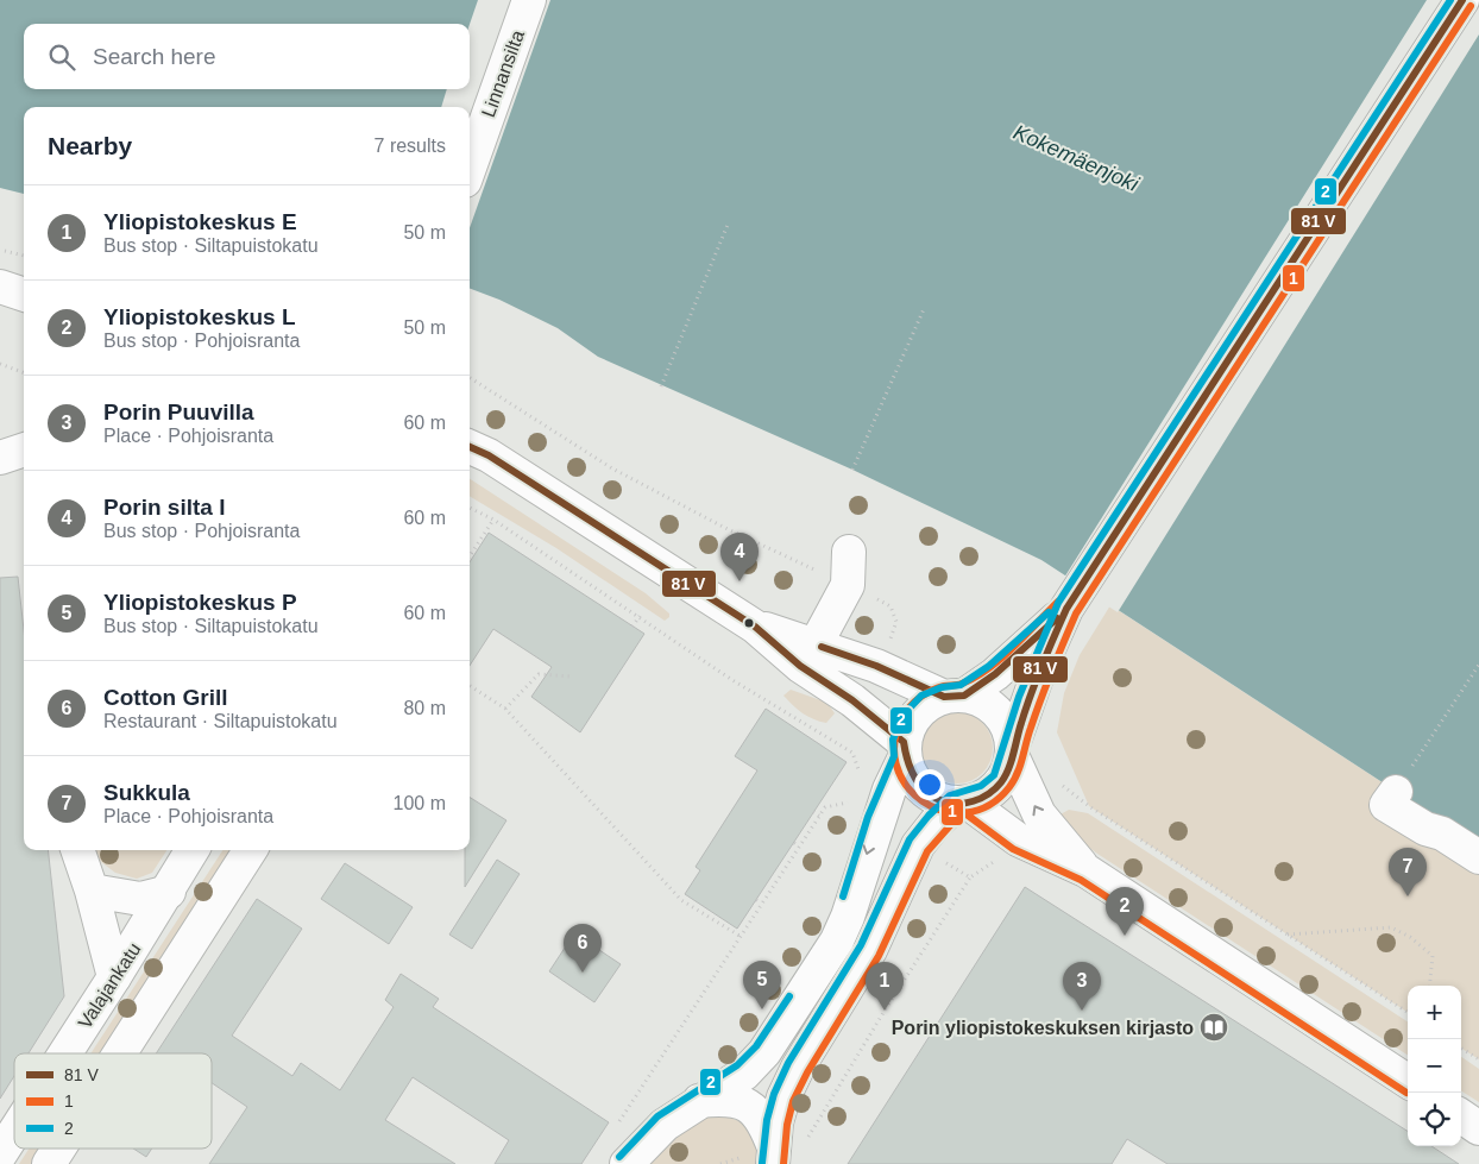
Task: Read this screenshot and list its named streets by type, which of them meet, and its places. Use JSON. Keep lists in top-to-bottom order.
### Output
{
  "streets": {
    "main road": ["Linnansilta", "Valajankatu"]
  },
  "water": ["Kokemäenjoki"],
  "places": {
    "library": ["Porin yliopistokeskuksen kirjasto"]
  },
  "lines": ["transit line 2", "transit line 1"],
  "legend": ["81 V", "1", "2"],
  "page": {
    "search": "Search here",
    "heading": ["Nearby", "7 results"],
    "list": [
      {
        "mark": "1",
        "name": "Yliopistokeskus E",
        "note": "Bus stop · Siltapuistokatu",
        "value": "50 m"
      },
      {
        "mark": "2",
        "name": "Yliopistokeskus L",
        "note": "Bus stop · Pohjoisranta",
        "value": "50 m"
      },
      {
        "mark": "3",
        "name": "Porin Puuvilla",
        "note": "Place · Pohjoisranta",
        "value": "60 m"
      },
      {
        "mark": "4",
        "name": "Porin silta I",
        "note": "Bus stop · Pohjoisranta",
        "value": "60 m"
      },
      {
        "mark": "5",
        "name": "Yliopistokeskus P",
        "note": "Bus stop · Siltapuistokatu",
        "value": "60 m"
      },
      {
        "mark": "6",
        "name": "Cotton Grill",
        "note": "Restaurant · Siltapuistokatu",
        "value": "80 m"
      },
      {
        "mark": "7",
        "name": "Sukkula",
        "note": "Place · Pohjoisranta",
        "value": "100 m"
      }
    ],
    "pins": [
      "4",
      "7",
      "2",
      "6",
      "5",
      "1",
      "3"
    ],
    "map_buttons": ["+", "−"]
  }
}
